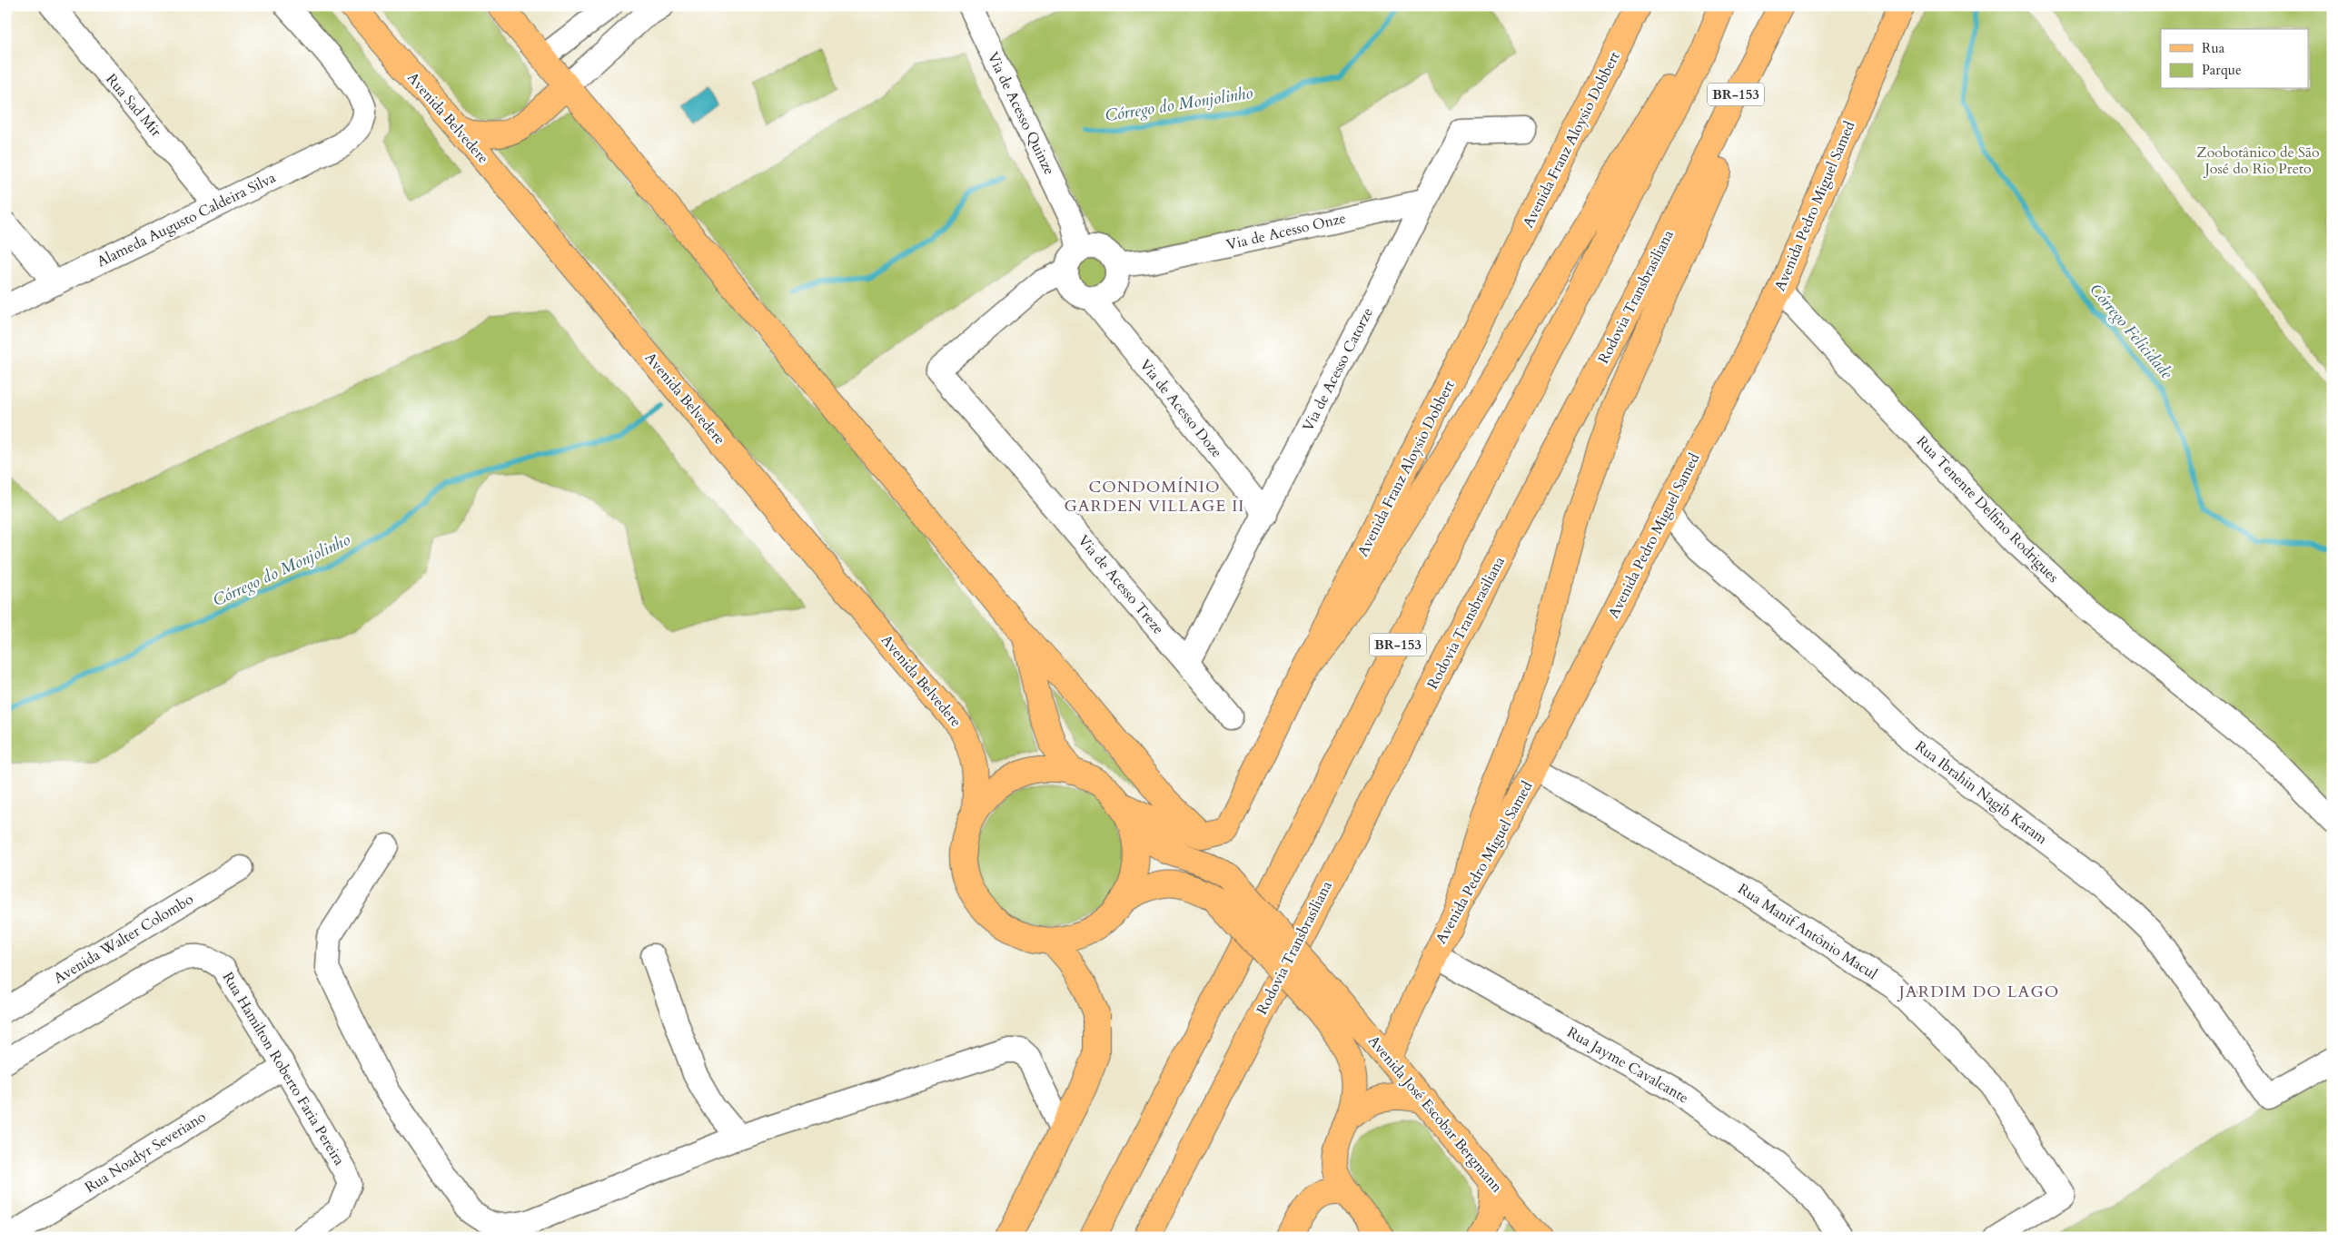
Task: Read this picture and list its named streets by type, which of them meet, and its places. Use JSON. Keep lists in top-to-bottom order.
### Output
{
  "streets": {
    "main road": [
      "BR-153",
      "Avenida Belvedere",
      "Avenida Franz Aloysio Dobbert",
      "Avenida Pedro Miguel Samed",
      "Rodovia Transbrasiliana",
      "Avenida José Escobar Bergmann"
    ],
    "street": [
      "Rua Sad Mir",
      "Via de Acesso Quinze",
      "Alameda Augusto Caldeira Silva",
      "Via de Acesso Onze",
      "Via de Acesso Catorze",
      "Via de Acesso Doze",
      "Rua Tenente Delfino Rodrigues",
      "Via de Acesso Treze",
      "Rua Ibrahin Nagib Karam",
      "Rua Manif Antônio Macul",
      "Avenida Walter Colombo",
      "Rua Jayme Cavalcante",
      "Rua Hamilton Roberto Faria Pereira",
      "Rua Noadyr Severiano"
    ]
  },
  "crossings": [
    ["Rua Sad Mir", "Alameda Augusto Caldeira Silva"],
    ["Via de Acesso Quinze", "Via de Acesso Onze"],
    ["Via de Acesso Quinze", "Via de Acesso Doze"],
    ["Via de Acesso Quinze", "Via de Acesso Treze"],
    ["Avenida Pedro Miguel Samed", "Rua Tenente Delfino Rodrigues"],
    ["Avenida Pedro Miguel Samed", "Rua Ibrahin Nagib Karam"],
    ["Avenida Pedro Miguel Samed", "Rua Manif Antônio Macul"],
    ["Avenida Pedro Miguel Samed", "Rua Jayme Cavalcante"],
    ["Avenida Pedro Miguel Samed", "Avenida José Escobar Bergmann"],
    ["Via de Acesso Onze", "Via de Acesso Catorze"],
    ["Via de Acesso Onze", "Via de Acesso Doze"],
    ["Via de Acesso Onze", "Via de Acesso Treze"],
    ["Via de Acesso Catorze", "Via de Acesso Doze"],
    ["Via de Acesso Catorze", "Via de Acesso Treze"],
    ["Via de Acesso Doze", "Via de Acesso Treze"],
    ["Rua Hamilton Roberto Faria Pereira", "Rua Noadyr Severiano"]
  ],
  "districts": ["CONDOMÍNIO GARDEN VILLAGE II", "JARDIM DO LAGO"],
  "water": ["Córrego do Monjolinho", "Córrego Felicidade"],
  "parks": ["Zoobotânico de São José do Rio Preto"],
  "legend": ["Rua", "Parque"]
}
